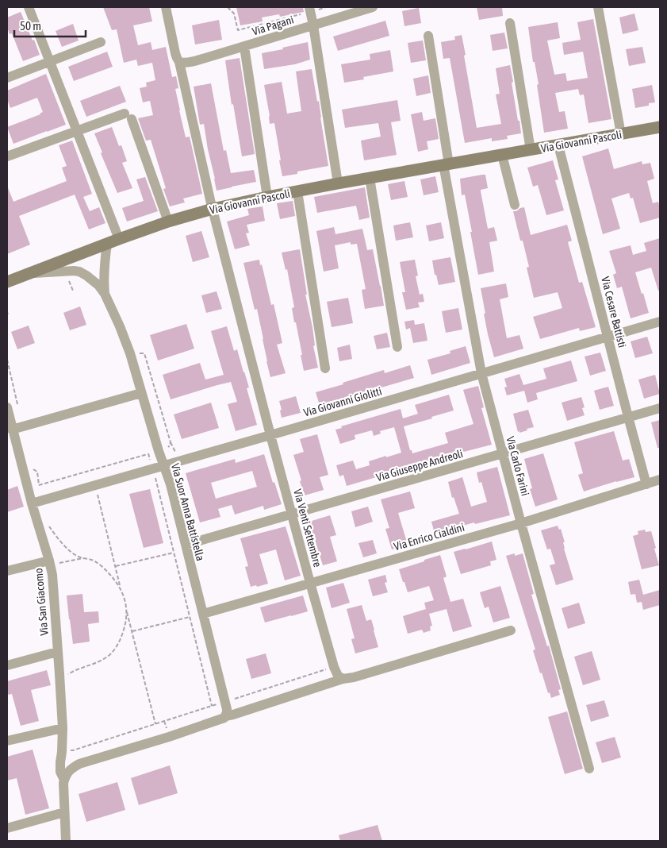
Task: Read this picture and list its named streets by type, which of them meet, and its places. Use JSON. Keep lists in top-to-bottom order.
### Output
{
  "streets": {
    "street": [
      "Via Pagani",
      "Via Giovanni Pascoli",
      "Via Cesare Battisti",
      "Via Giovanni Giolitti",
      "Via Giuseppe Andreoli",
      "Via Carlo Farini",
      "Via Suor Anna Battistella",
      "Via Venti Settembre",
      "Via Enrico Cialdini",
      "Via San Giacomo"
    ]
  },
  "crossings": [
    ["Via Pagani", "Via Venti Settembre"],
    ["Via Giovanni Pascoli", "Via Cesare Battisti"],
    ["Via Giovanni Pascoli", "Via Carlo Farini"],
    ["Via Giovanni Pascoli", "Via Venti Settembre"],
    ["Via Cesare Battisti", "Via Giovanni Giolitti"],
    ["Via Cesare Battisti", "Via Giuseppe Andreoli"],
    ["Via Cesare Battisti", "Via Enrico Cialdini"],
    ["Via Giovanni Giolitti", "Via Carlo Farini"],
    ["Via Giovanni Giolitti", "Via Suor Anna Battistella"],
    ["Via Giovanni Giolitti", "Via Venti Settembre"],
    ["Via Giovanni Giolitti", "Via San Giacomo"],
    ["Via Giuseppe Andreoli", "Via Carlo Farini"],
    ["Via Giuseppe Andreoli", "Via Suor Anna Battistella"],
    ["Via Giuseppe Andreoli", "Via Venti Settembre"],
    ["Via Carlo Farini", "Via Enrico Cialdini"],
    ["Via Suor Anna Battistella", "Via Enrico Cialdini"],
    ["Via Venti Settembre", "Via Enrico Cialdini"]
  ],
  "scale_bar": "50 m"
}
